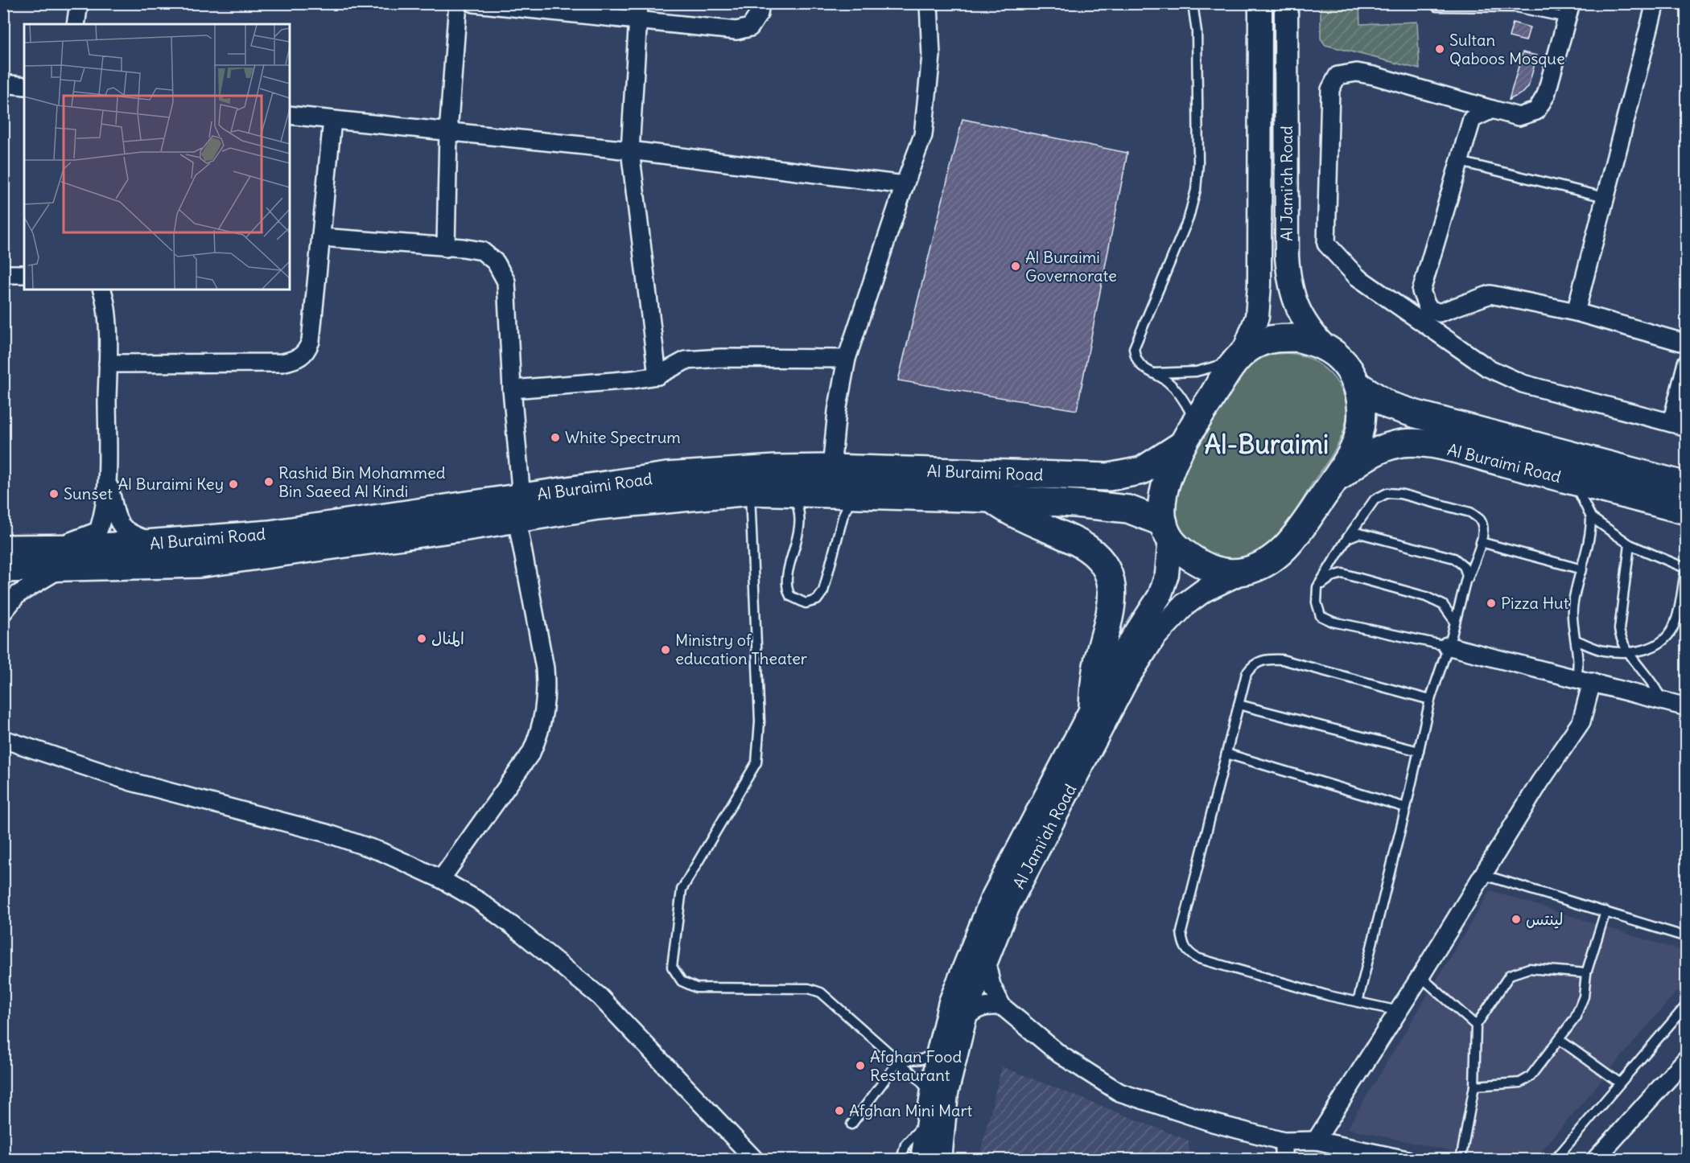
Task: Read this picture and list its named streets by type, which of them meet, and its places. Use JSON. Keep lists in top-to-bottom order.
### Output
{
  "streets": {
    "main road": ["Al Jami'ah Road", "Al Buraimi Road"]
  },
  "crossings": [
    ["Al Jami'ah Road", "Al Buraimi Road"]
  ],
  "districts": ["Al-Buraimi"],
  "places": [
    "Sultan Qaboos Mosque",
    "Al Buraimi Governorate",
    "White Spectrum",
    "Rashid Bin Mohammed Bin Saeed Al Kindi",
    "Al Buraimi Key",
    "Sunset",
    "Pizza Hut",
    "المنال",
    "Ministry of education Theater",
    "لينتس",
    "Afghan Food Restaurant",
    "Afghan Mini Mart"
  ]
}
